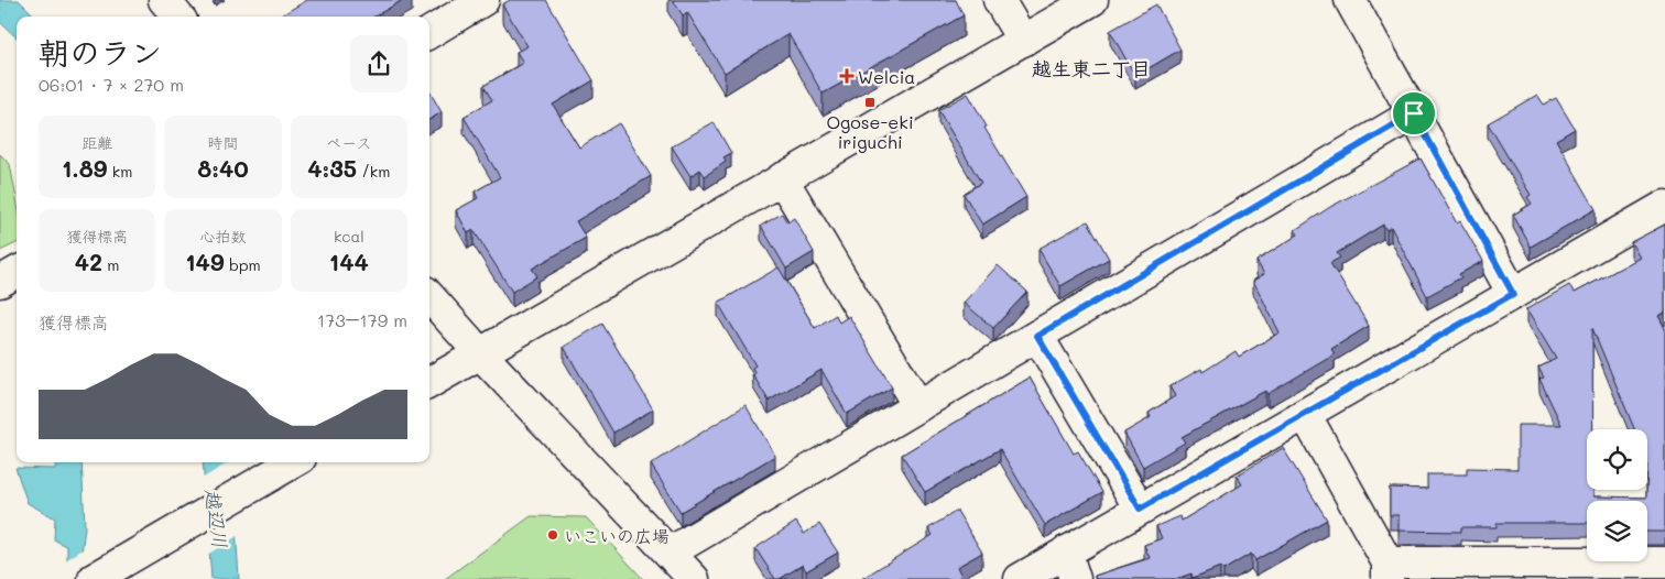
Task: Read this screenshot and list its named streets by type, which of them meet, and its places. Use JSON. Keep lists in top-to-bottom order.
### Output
{
  "districts": ["越生東二丁目"],
  "water": ["越辺川"],
  "places": {
    "health": ["Welcia"],
    "transit": ["Ogose-eki iriguchi"],
    "other": ["いこいの広場"]
  },
  "page": {
    "heading": ["朝のラン", "06:01 · 7 × 270 m"],
    "stats": [
      ["距離", "1.89 km"],
      ["時間", "8:40"],
      ["ペース", "4:35 /km"],
      ["獲得標高", "42 m"],
      ["心拍数", "149 bpm"],
      ["kcal", "144"]
    ],
    "chart": ["獲得標高", "173–179 m"]
  }
}
